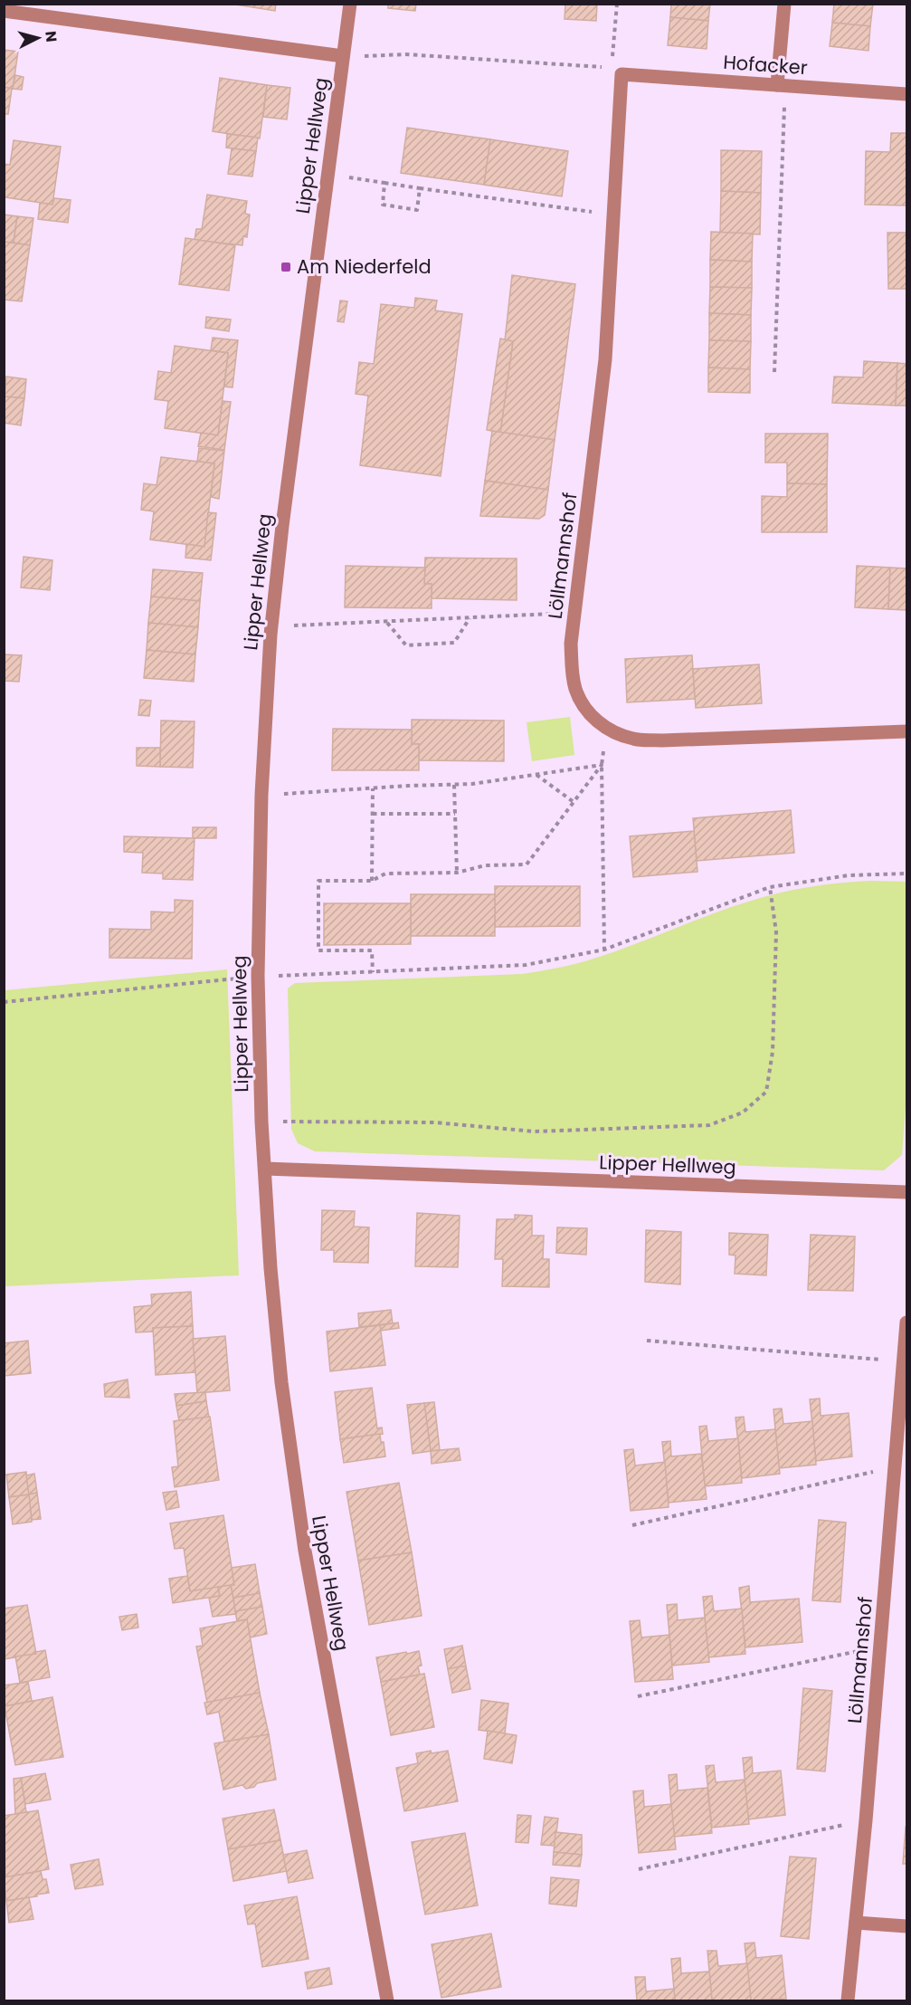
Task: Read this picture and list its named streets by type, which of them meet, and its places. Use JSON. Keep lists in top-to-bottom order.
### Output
{
  "streets": {
    "street": ["Hofacker", "Lipper Hellweg", "Löllmannshof"]
  },
  "crossings": [
    ["Hofacker", "Löllmannshof"]
  ],
  "places": {
    "transit": ["Am Niederfeld"]
  },
  "north": "right"
}
